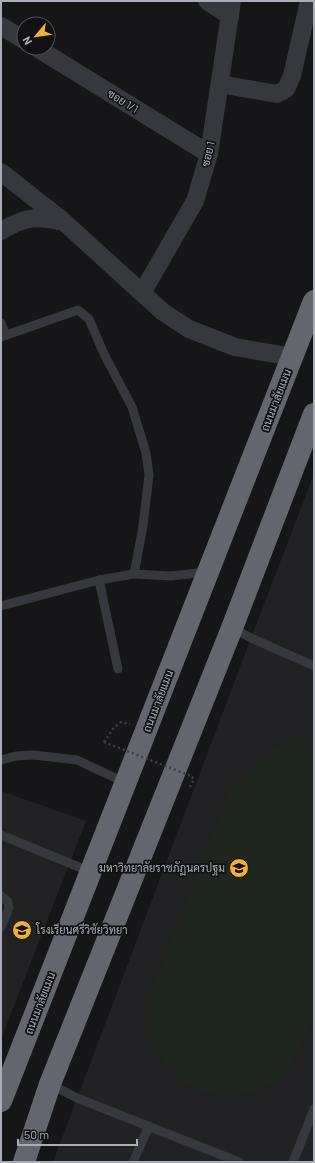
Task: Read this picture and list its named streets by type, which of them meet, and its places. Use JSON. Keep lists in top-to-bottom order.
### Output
{
  "streets": {
    "highway": ["ถนนมาลัยแมน"],
    "street": ["ซอย 1/1", "ซอย 1"]
  },
  "crossings": [
    ["ซอย 1/1", "ซอย 1"]
  ],
  "places": {
    "school or university": ["มหาวิทยาลัยราชภัฏนครปฐม", "โรงเรียนศรีวิชัยวิทยา"]
  },
  "scale_bar": "50 m",
  "north": "bottom left"
}
